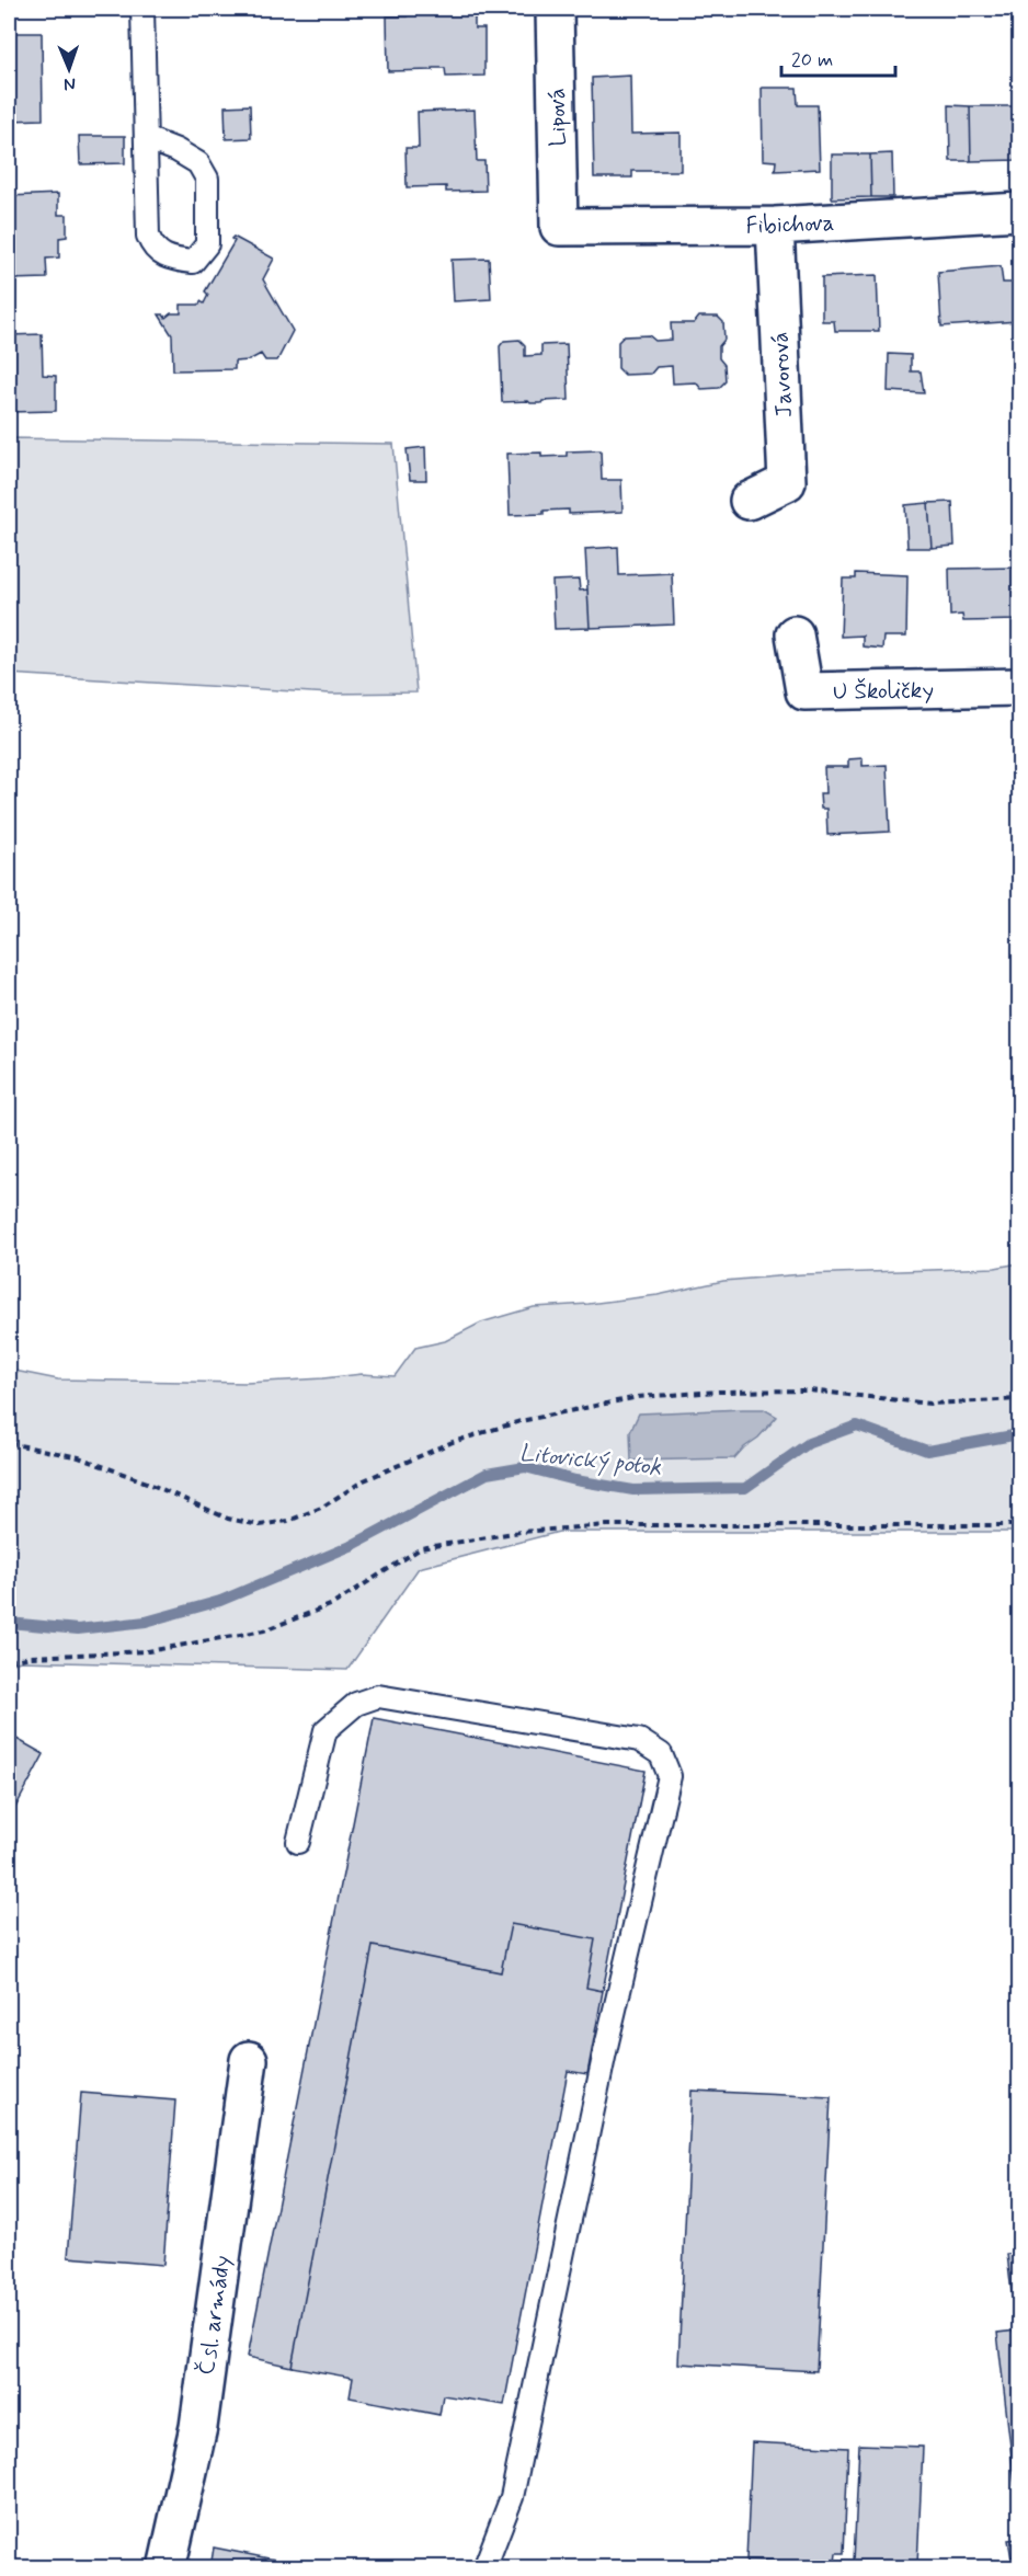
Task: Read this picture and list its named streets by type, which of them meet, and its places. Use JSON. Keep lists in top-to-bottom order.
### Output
{
  "streets": {
    "street": [
      "Lipová",
      "Fibichova",
      "Javorová",
      "U Školičky",
      "Čsl. armády"
    ]
  },
  "crossings": [
    ["Lipová", "Fibichova"],
    ["Fibichova", "Javorová"]
  ],
  "water": ["Litovický potok"],
  "scale_bar": "20 m",
  "north": "bottom"
}
